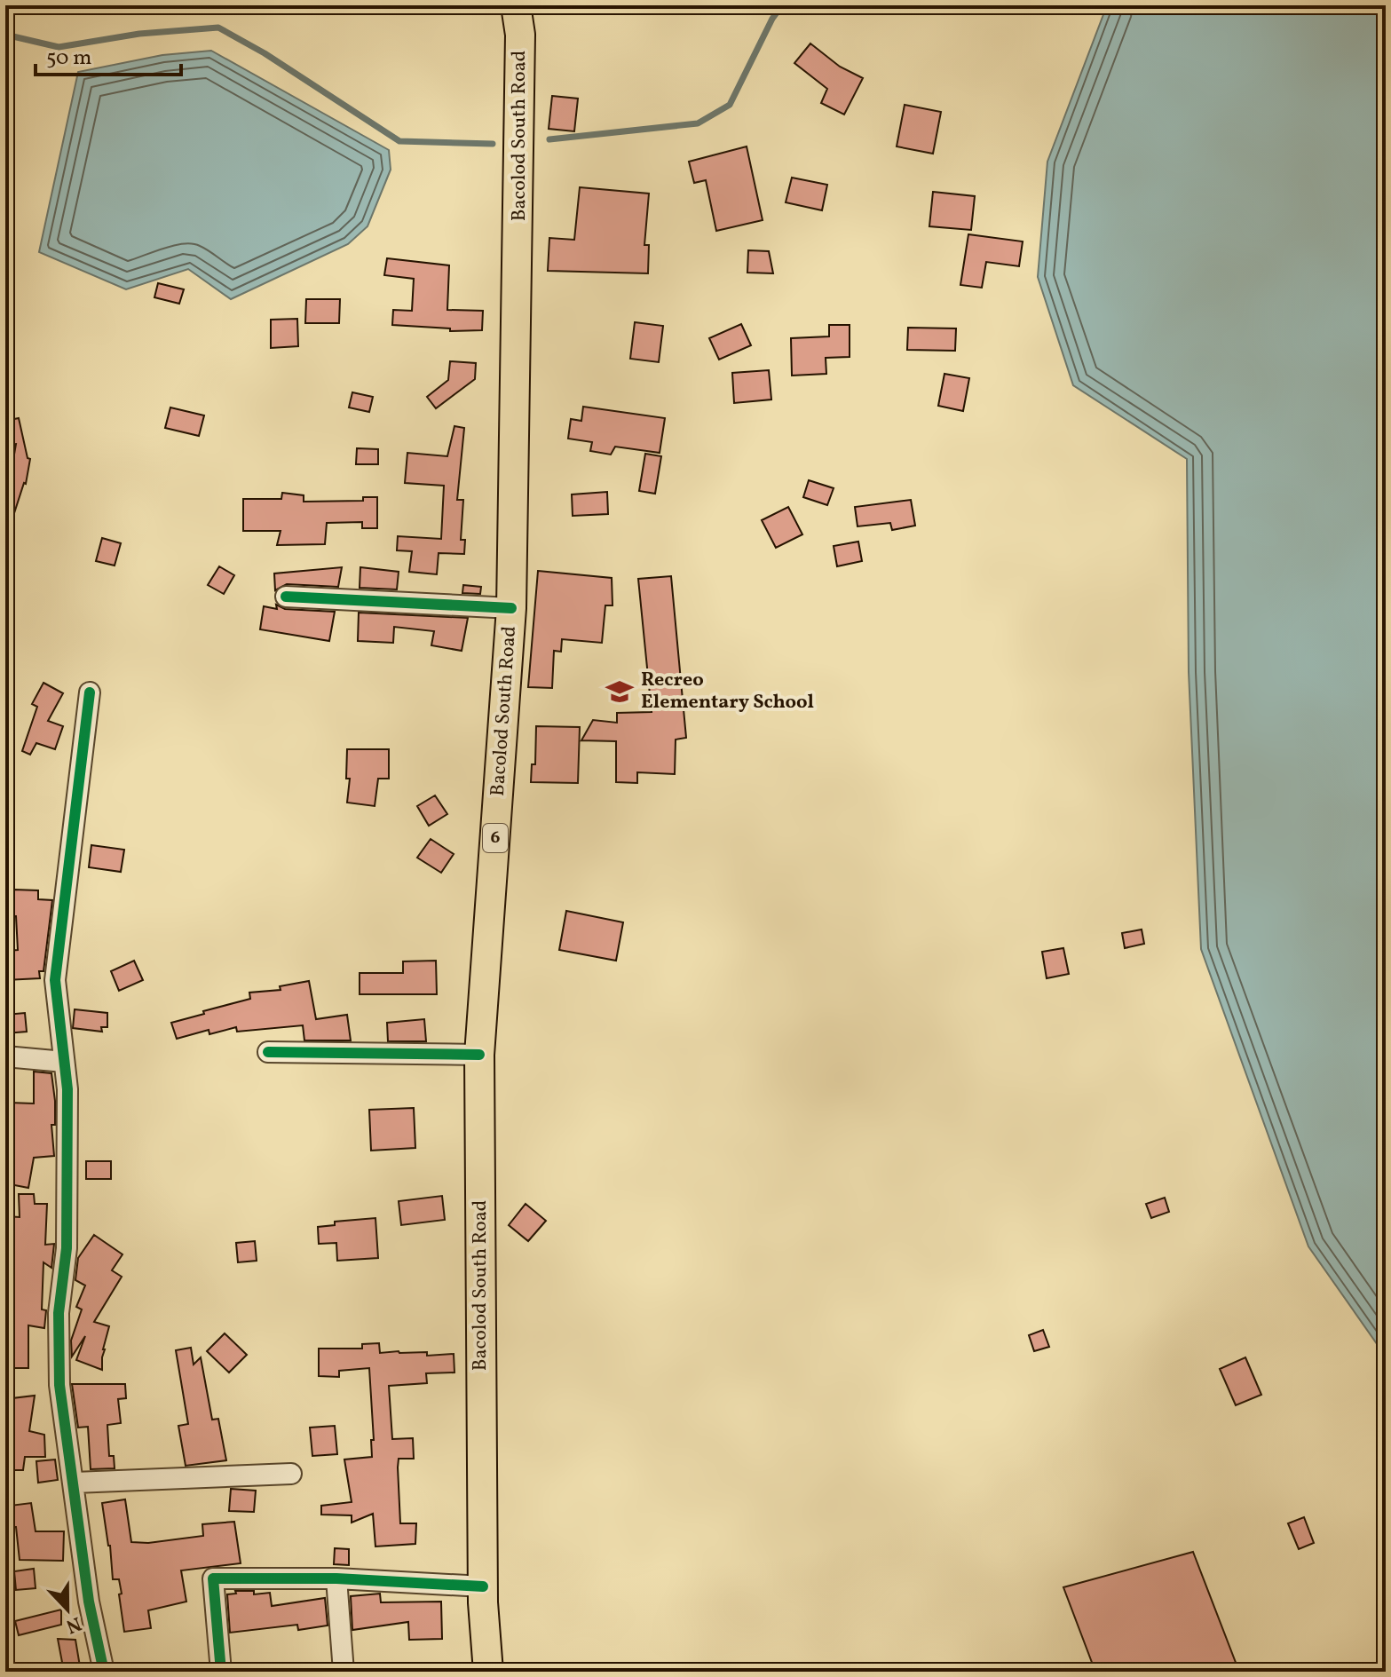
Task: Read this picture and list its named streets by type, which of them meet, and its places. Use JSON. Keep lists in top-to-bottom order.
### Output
{
  "streets": {
    "highway": ["Bacolod South Road", "6"]
  },
  "places": {
    "school or university": ["Recreo Elementary School"]
  },
  "scale_bar": "50 m",
  "north": "bottom"
}
